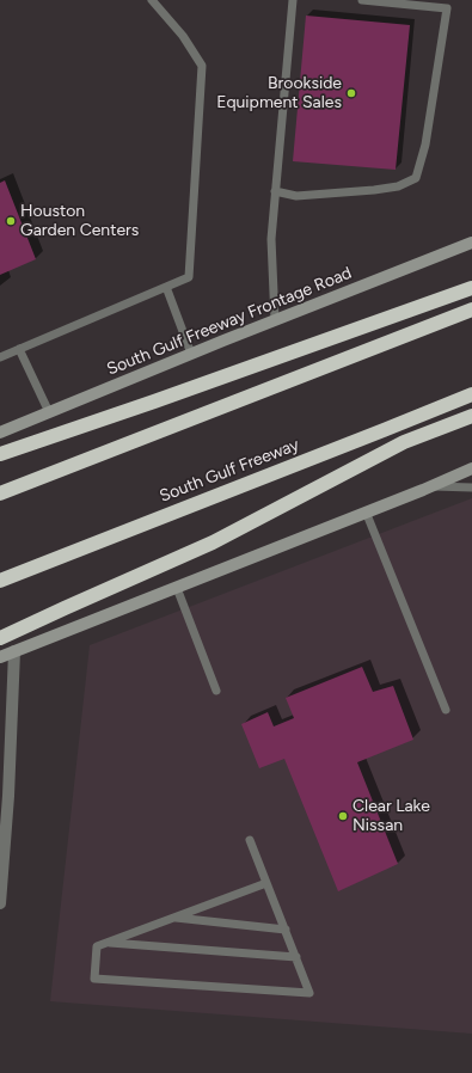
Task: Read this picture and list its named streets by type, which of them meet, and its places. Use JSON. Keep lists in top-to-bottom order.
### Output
{
  "streets": {
    "highway": ["South Gulf Freeway"],
    "main road": ["South Gulf Freeway Frontage Road"]
  },
  "places": ["Brookside Equipment Sales", "Houston Garden Centers", "Clear Lake Nissan"]
}
